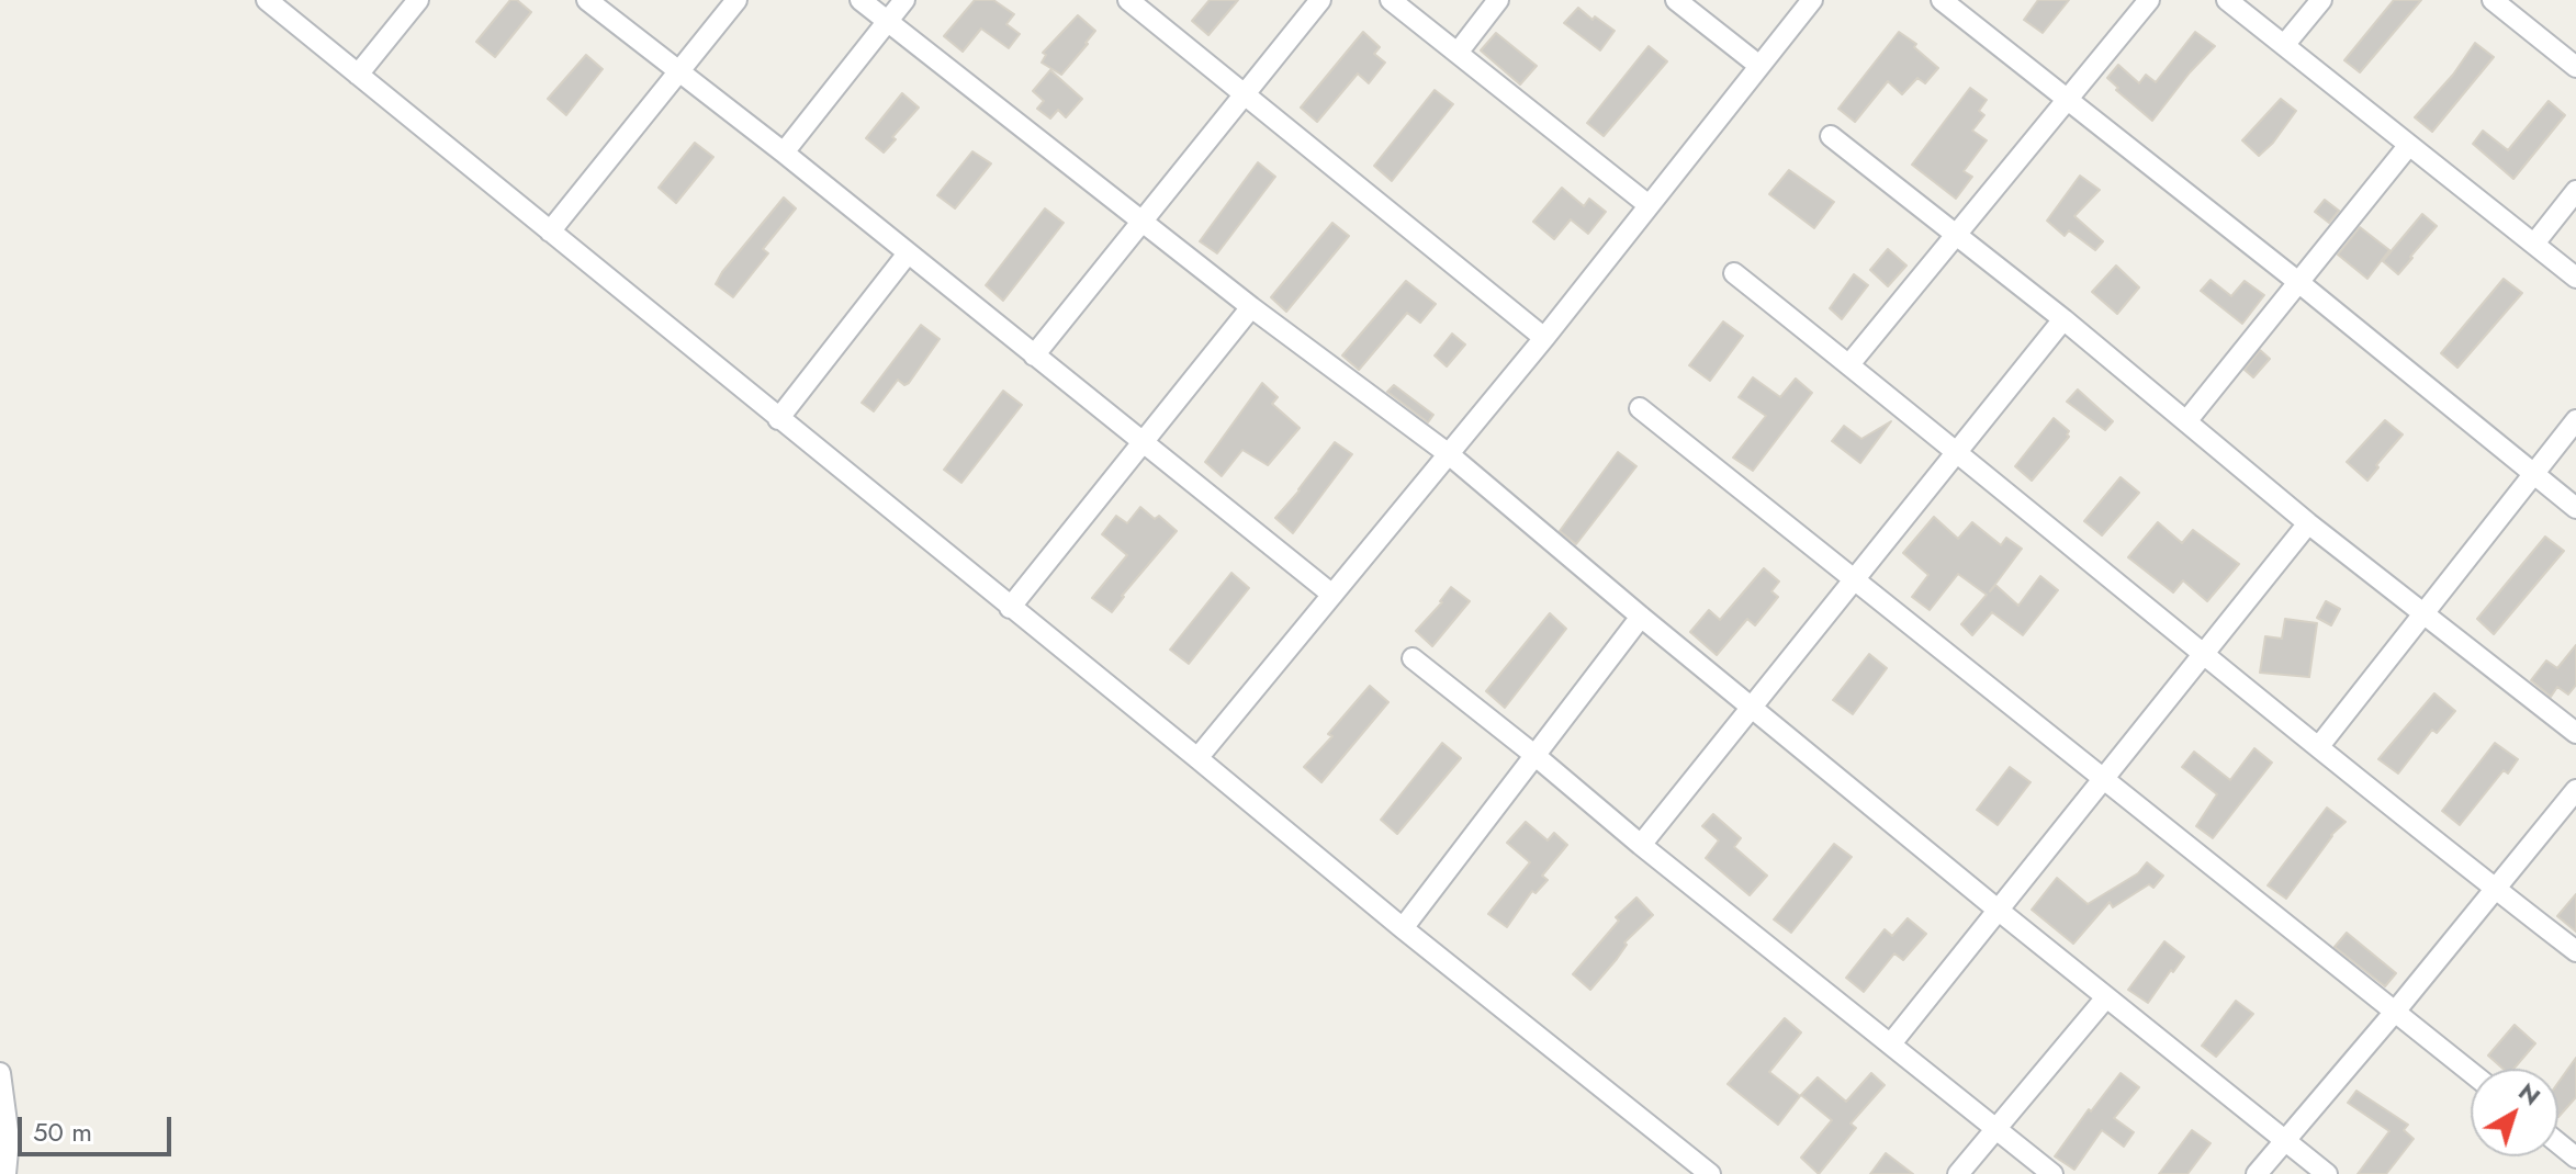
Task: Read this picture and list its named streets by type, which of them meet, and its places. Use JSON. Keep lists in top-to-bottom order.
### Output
{
  "scale_bar": "50 m",
  "north": "top right"
}
